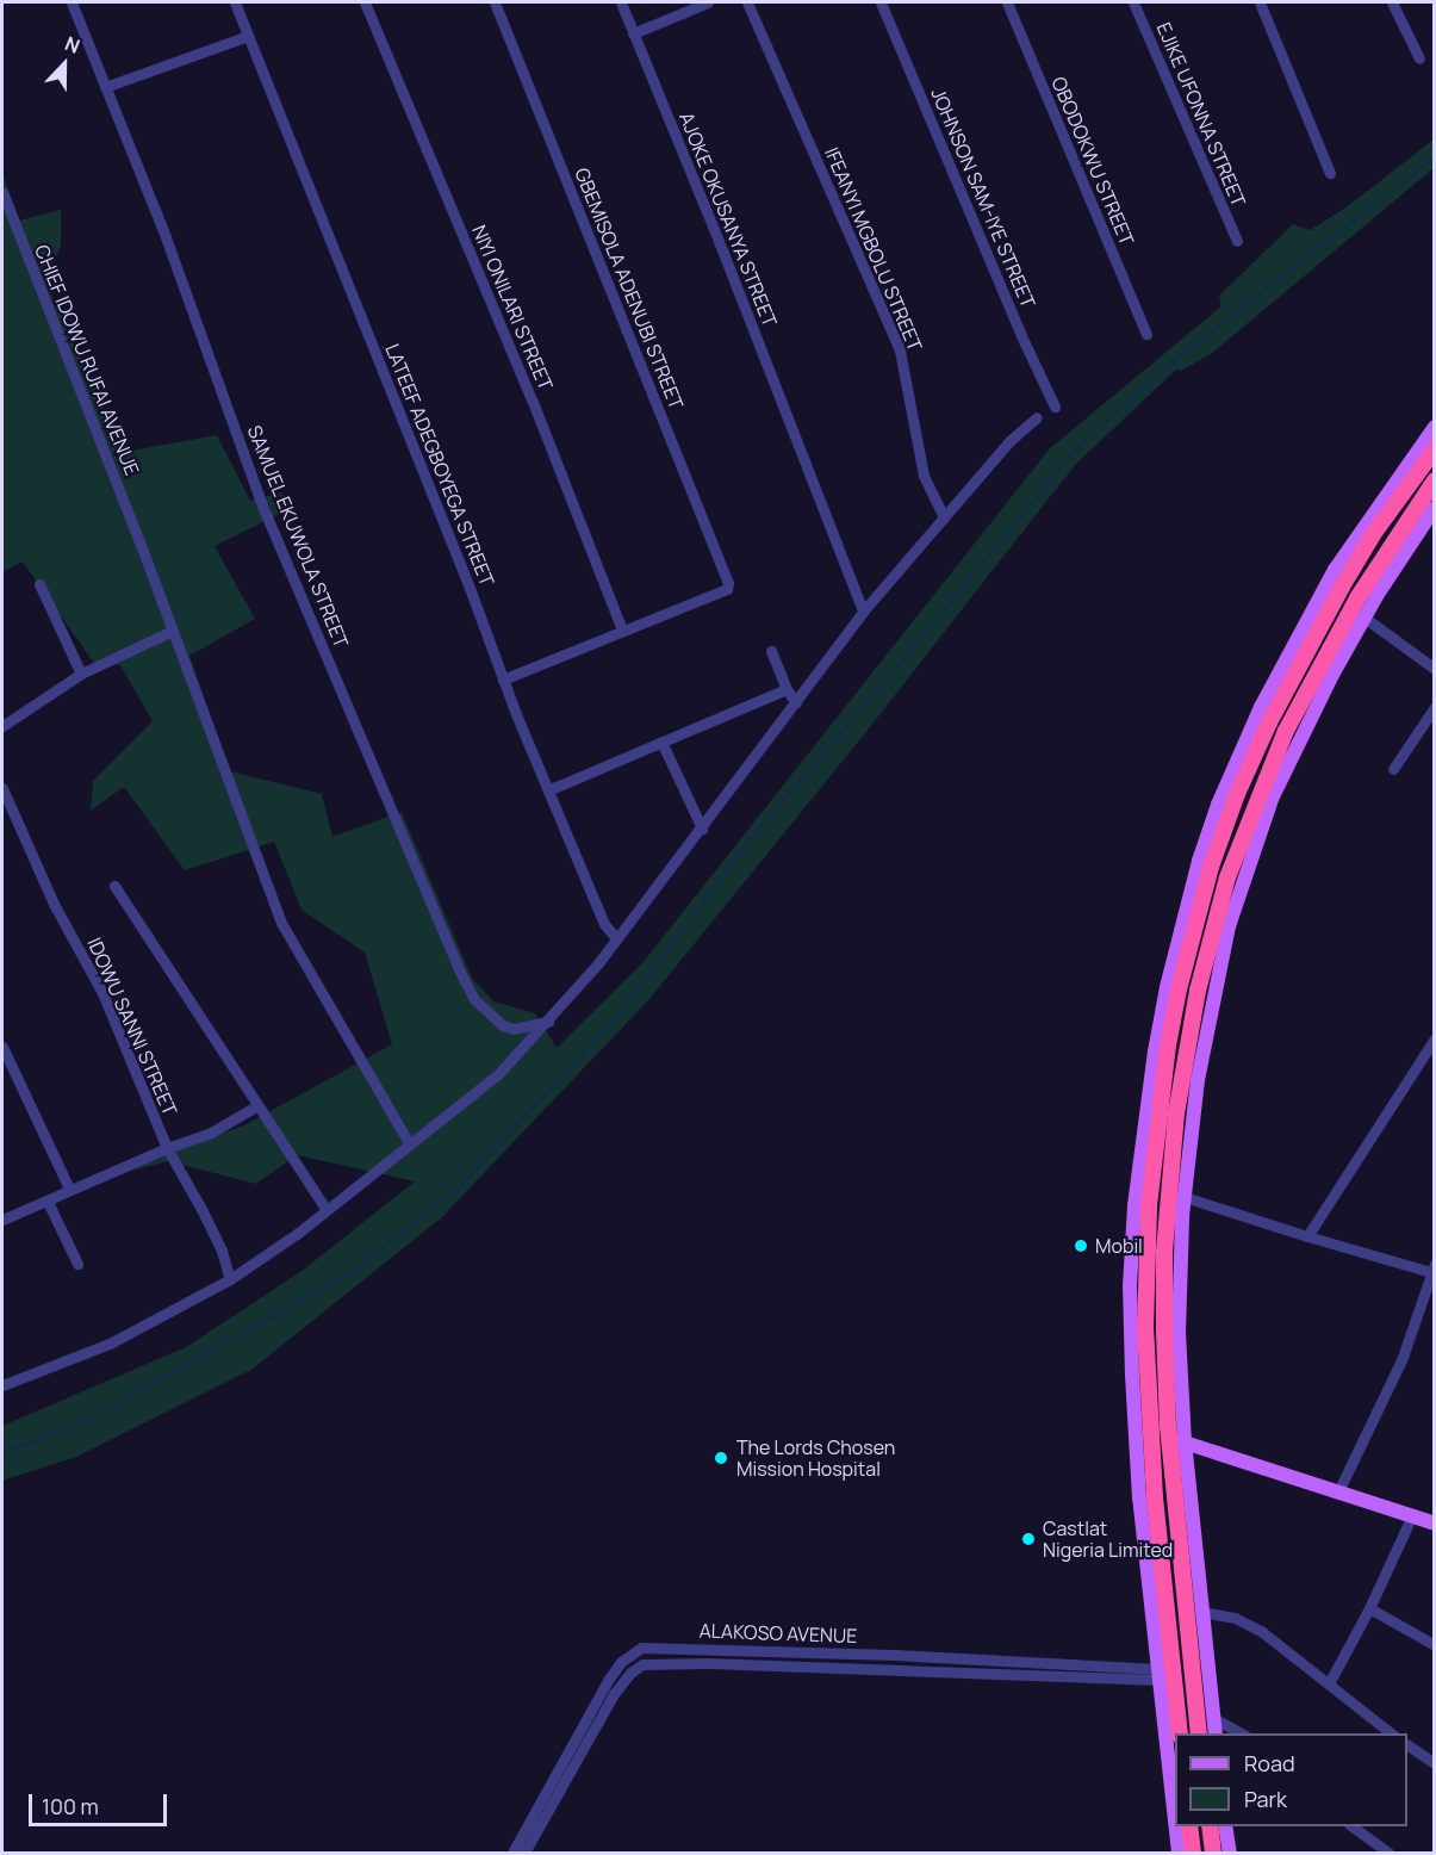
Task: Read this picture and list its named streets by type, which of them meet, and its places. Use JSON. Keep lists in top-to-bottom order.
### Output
{
  "streets": {
    "street": [
      "EJIKE UFONNA STREET",
      "OBODOKWU STREET",
      "JOHNSON SAM-IYE STREET",
      "AJOKE OKUSANYA STREET",
      "IFEANYI MGBOLU STREET",
      "GBEMISOLA ADENUBI STREET",
      "NIYI ONILARI STREET",
      "CHIEF IDOWU RUFAI AVENUE",
      "LATEEF ADEGBOYEGA STREET",
      "SAMUEL EKUWOLA STREET",
      "IDOWU SANNI STREET",
      "ALAKOSO AVENUE"
    ]
  },
  "crossings": [
    ["GBEMISOLA ADENUBI STREET", "NIYI ONILARI STREET"]
  ],
  "places": ["Mobil", "The Lords Chosen Mission Hospital", "Castlat Nigeria Limited"],
  "legend": ["Road", "Park"],
  "scale_bar": "100 m",
  "north": "top"
}
